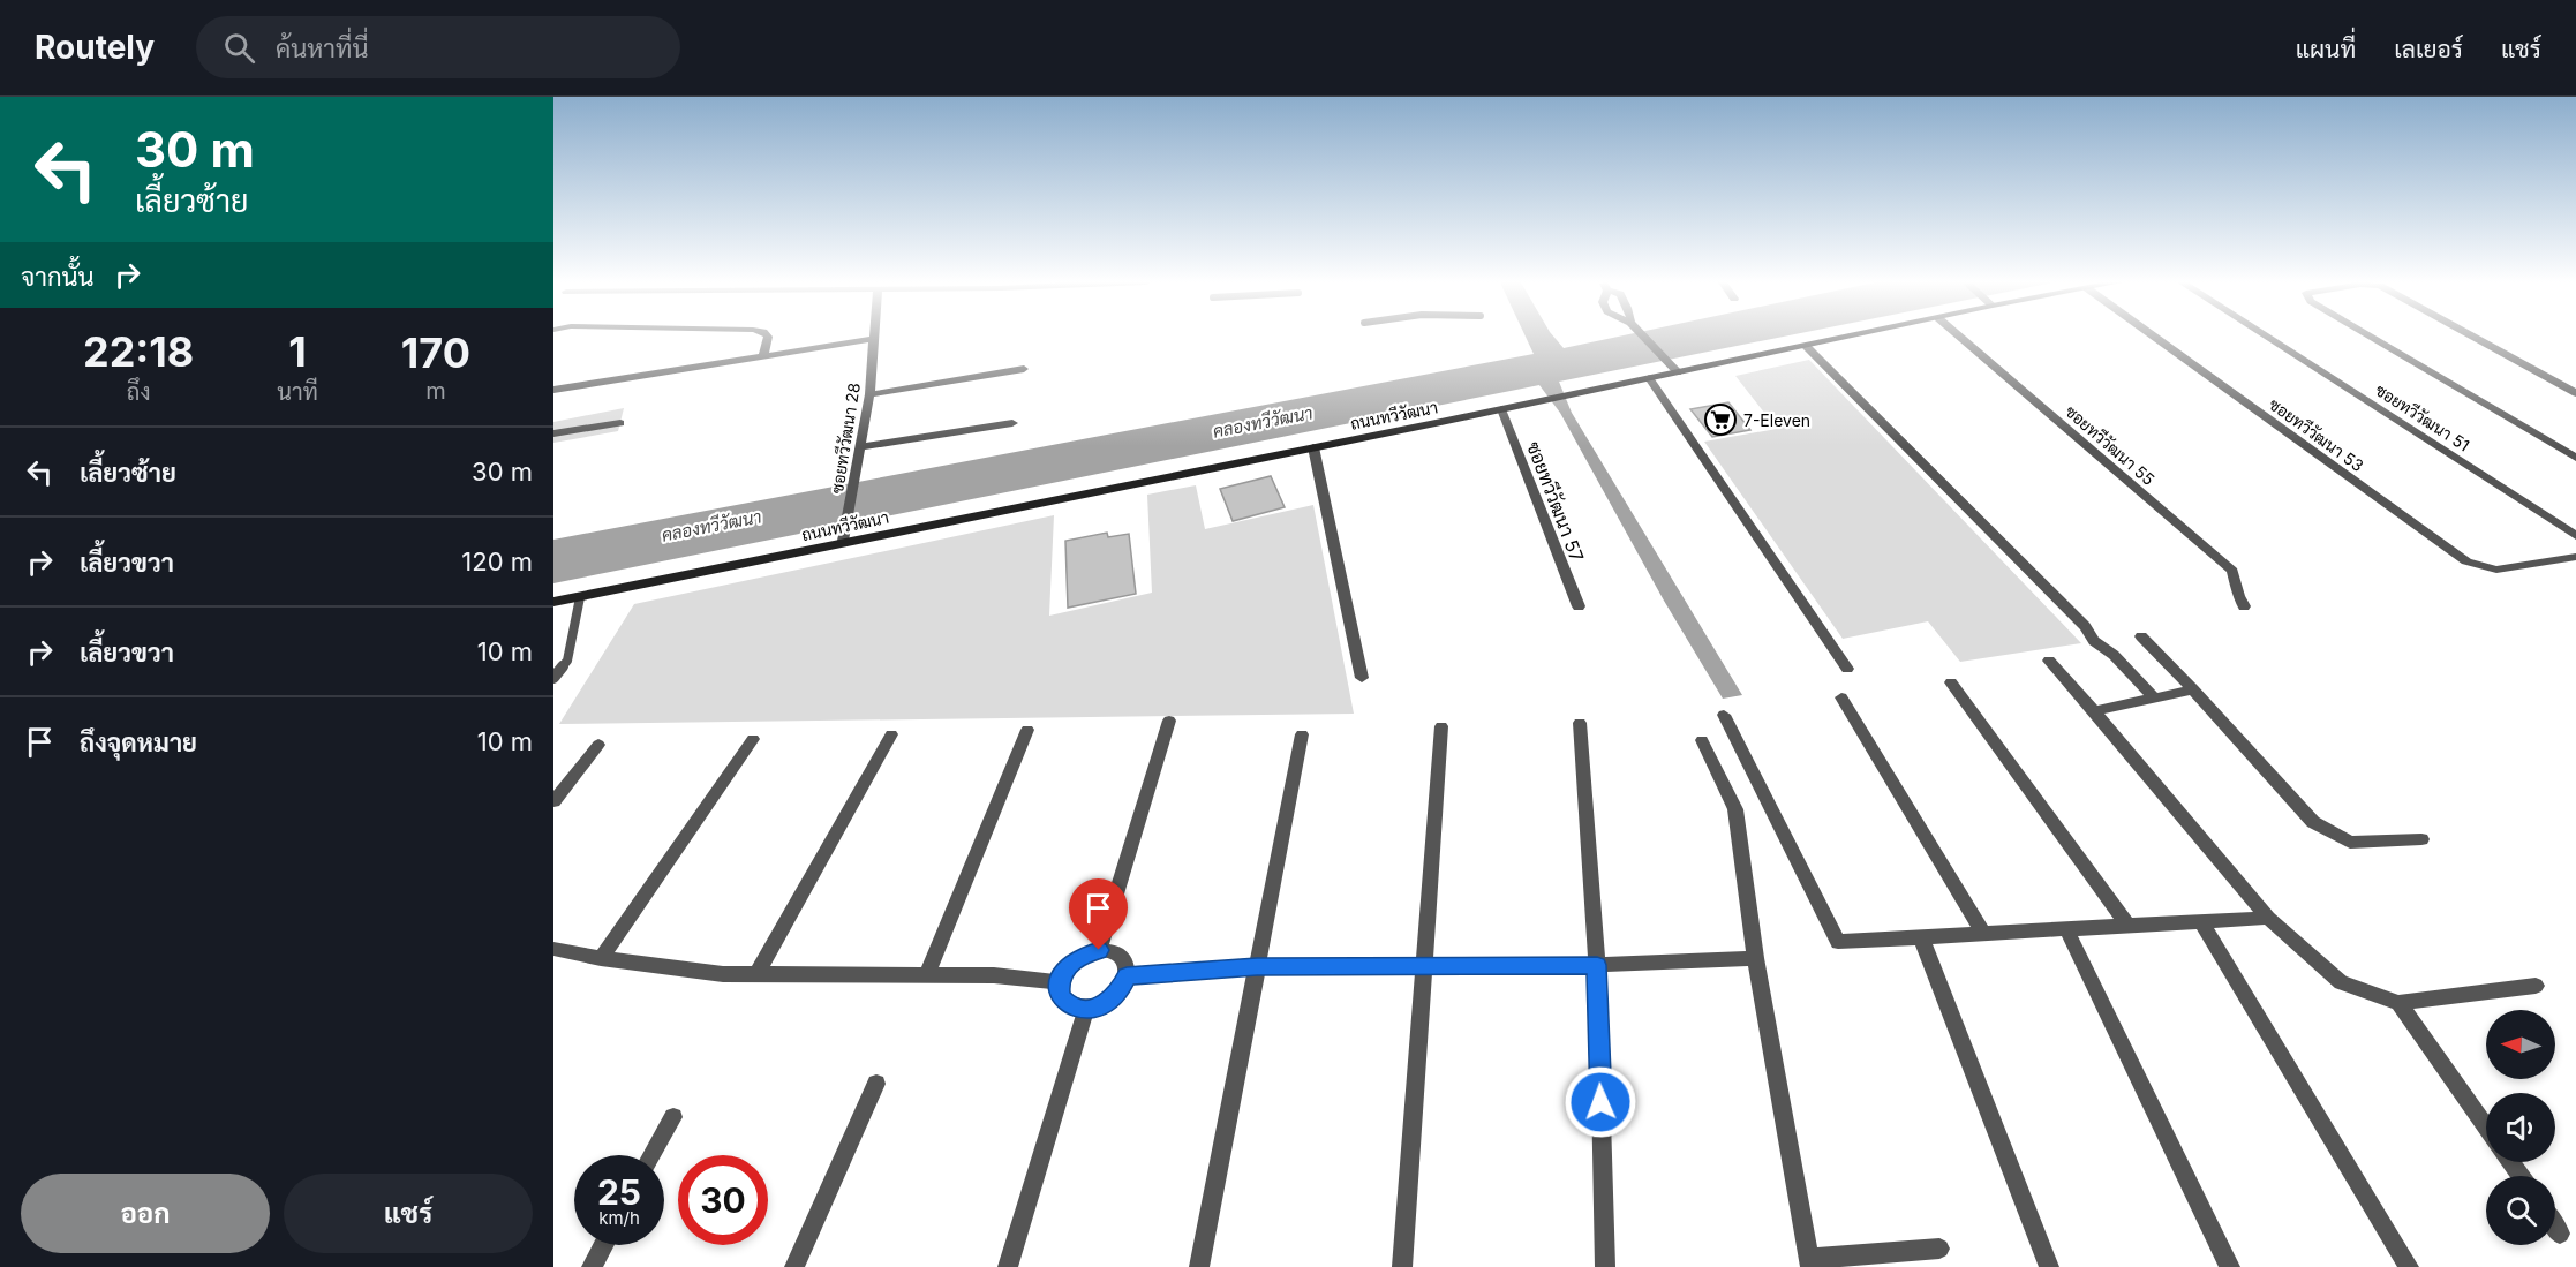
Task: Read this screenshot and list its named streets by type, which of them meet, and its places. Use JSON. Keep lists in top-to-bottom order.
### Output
{
  "streets": {
    "main road": ["ถนนทวีวัฒนา"],
    "street": [
      "ซอยทวีวัฒนา 51",
      "ซอยทวีวัฒนา 53",
      "ซอยทวีวัฒนา 28",
      "ซอยทวีวัฒนา 55",
      "ซอยทวีวัฒนา 57"
    ]
  },
  "crossings": [
    ["ถนนทวีวัฒนา", "ซอยทวีวัฒนา 28"],
    ["ถนนทวีวัฒนา", "ซอยทวีวัฒนา 57"]
  ],
  "water": ["คลองทวีวัฒนา"],
  "places": {
    "supermarket": ["7-Eleven"]
  },
  "north": "left",
  "page": {
    "header": "Routely",
    "search": "ค้นหาที่นี่",
    "nav": ["แผนที่", "เลเยอร์", "แชร์"],
    "turn": ["30 m", "เลี้ยวซ้าย"],
    "then": "จากนั้น",
    "eta": [
      "22:18",
      "ถึง",
      "1",
      "นาที",
      "170",
      "m"
    ],
    "list": [
      {
        "name": "เลี้ยวซ้าย",
        "value": "30 m"
      },
      {
        "name": "เลี้ยวขวา",
        "value": "120 m"
      },
      {
        "name": "เลี้ยวขวา",
        "value": "10 m"
      },
      {
        "name": "ถึงจุดหมาย",
        "value": "10 m"
      }
    ],
    "speed": "25 km/h",
    "limit": "30",
    "buttons": ["ออก", "แชร์"]
  }
}
